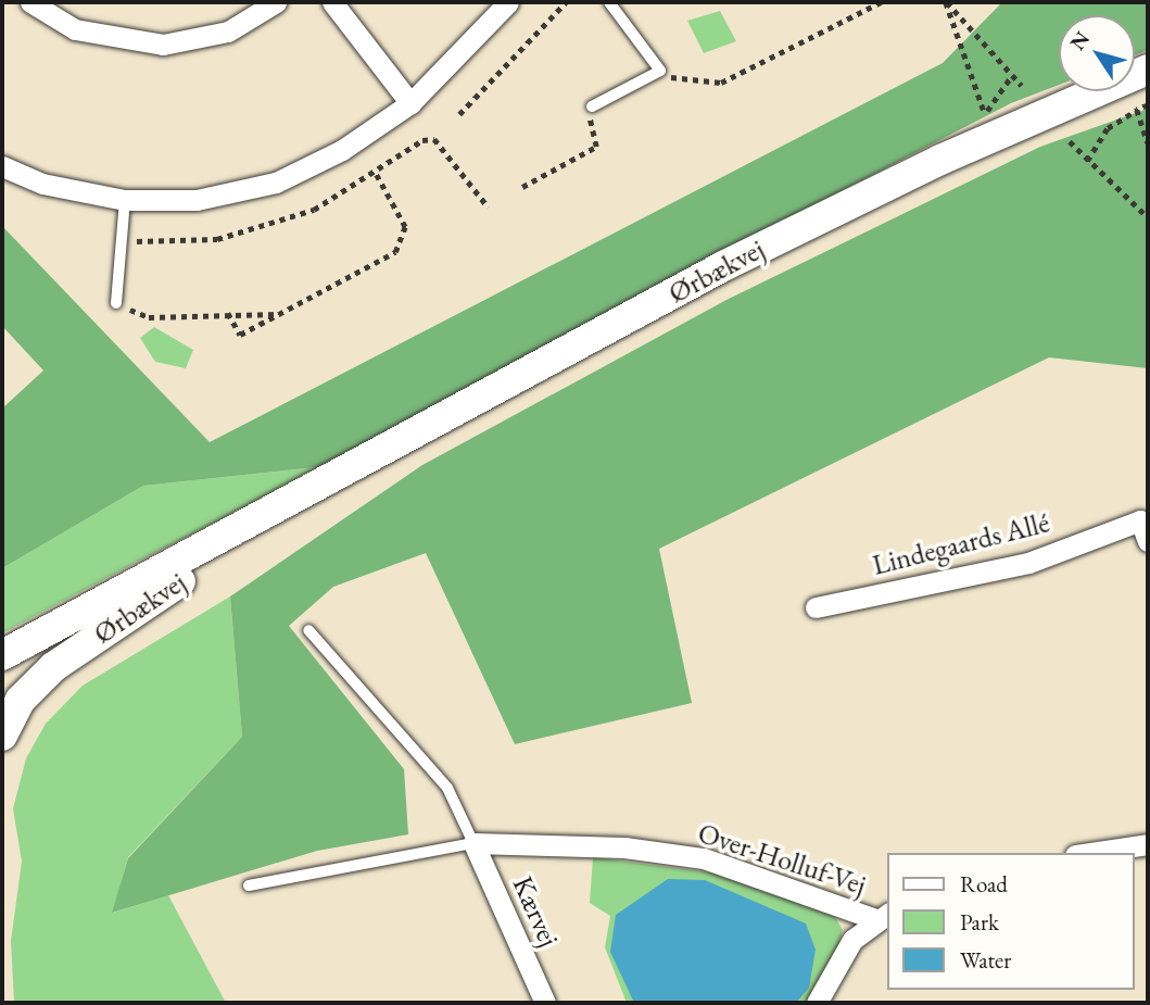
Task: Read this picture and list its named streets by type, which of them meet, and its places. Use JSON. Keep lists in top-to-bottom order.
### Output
{
  "streets": {
    "main road": ["Ørbækvej"],
    "street": ["Lindegaards Allé", "Over-Holluf-Vej", "Kærvej"]
  },
  "crossings": [
    ["Over-Holluf-Vej", "Kærvej"]
  ],
  "legend": ["Road", "Park", "Water"],
  "north": "top left"
}
